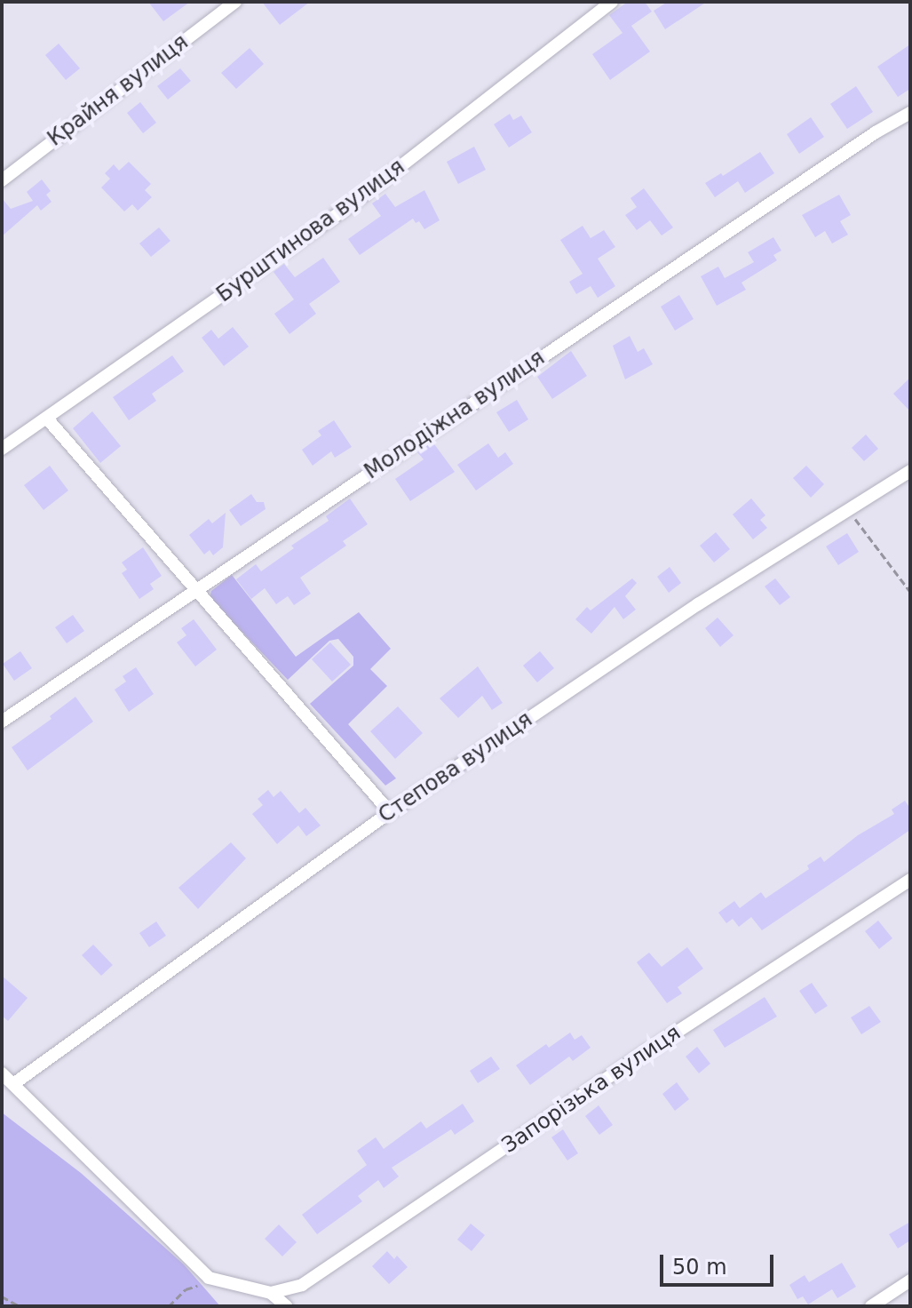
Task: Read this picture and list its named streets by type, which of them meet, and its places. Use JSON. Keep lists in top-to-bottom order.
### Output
{
  "streets": {
    "street": [
      "Крайня вулиця",
      "Бурштинова вулиця",
      "Молодіжна вулиця",
      "Степова вулиця",
      "Запорізька вулиця"
    ]
  },
  "scale_bar": "50 m"
}
